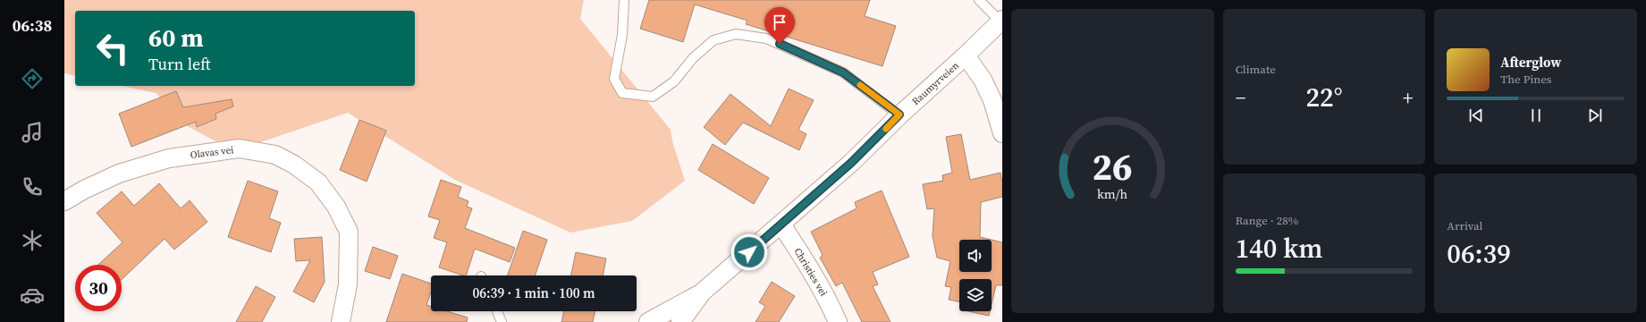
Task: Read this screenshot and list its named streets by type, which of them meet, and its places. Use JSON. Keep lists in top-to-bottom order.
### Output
{
  "streets": {
    "street": ["Raumyrveien", "Olavas vei", "Christies vei"]
  },
  "crossings": [
    ["Raumyrveien", "Christies vei"]
  ],
  "page": {
    "tabs": "06:38",
    "tile": [
      "Climate",
      ["Range · 28%", "140 km"],
      ["Arrival", "06:39"]
    ],
    "turn": ["60 m", "Turn left"],
    "song": ["Afterglow", "The Pines"],
    "heat": ["−", "22°", "+"],
    "limit": "30",
    "trip": "06:39 · 1 min · 100 m",
    "gauge": ["26", "km/h"]
  }
}
